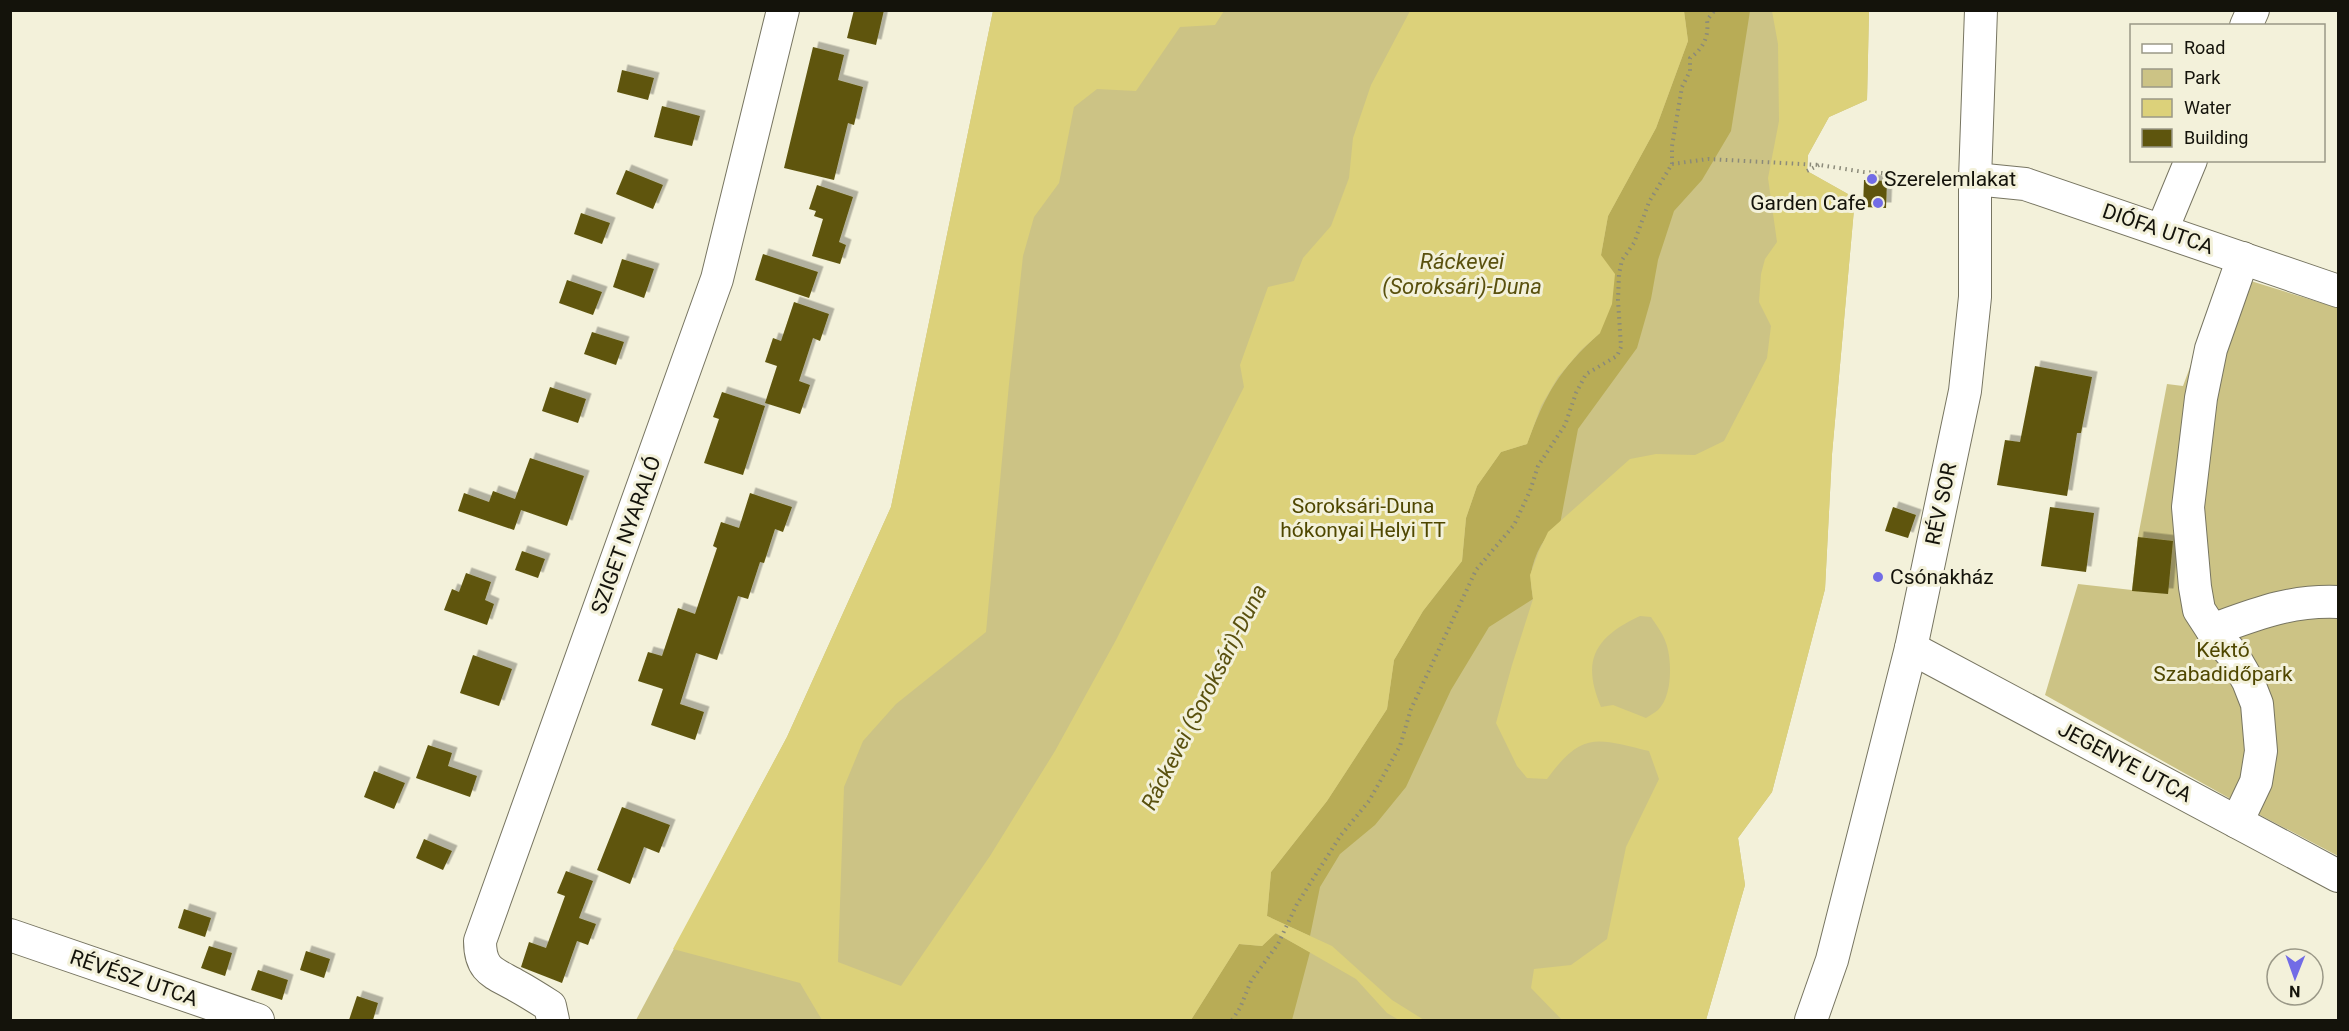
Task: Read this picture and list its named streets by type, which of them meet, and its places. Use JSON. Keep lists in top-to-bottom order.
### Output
{
  "streets": {
    "street": [
      "DIÓFA UTCA",
      "RÉV SOR",
      "SZIGET NYARALÓ",
      "JEGENYE UTCA",
      "RÉVÉSZ UTCA"
    ]
  },
  "crossings": [
    ["DIÓFA UTCA", "RÉV SOR"],
    ["RÉV SOR", "JEGENYE UTCA"]
  ],
  "water": ["Ráckevei (Soroksári)-Duna"],
  "parks": ["Soroksári-Duna hókonyai Helyi TT", "Kéktó Szabadidőpark"],
  "places": ["Szerelemlakat", "Garden Cafe", "Csónakház"],
  "legend": [
    "Road",
    "Park",
    "Water",
    "Building"
  ],
  "north": "bottom"
}
